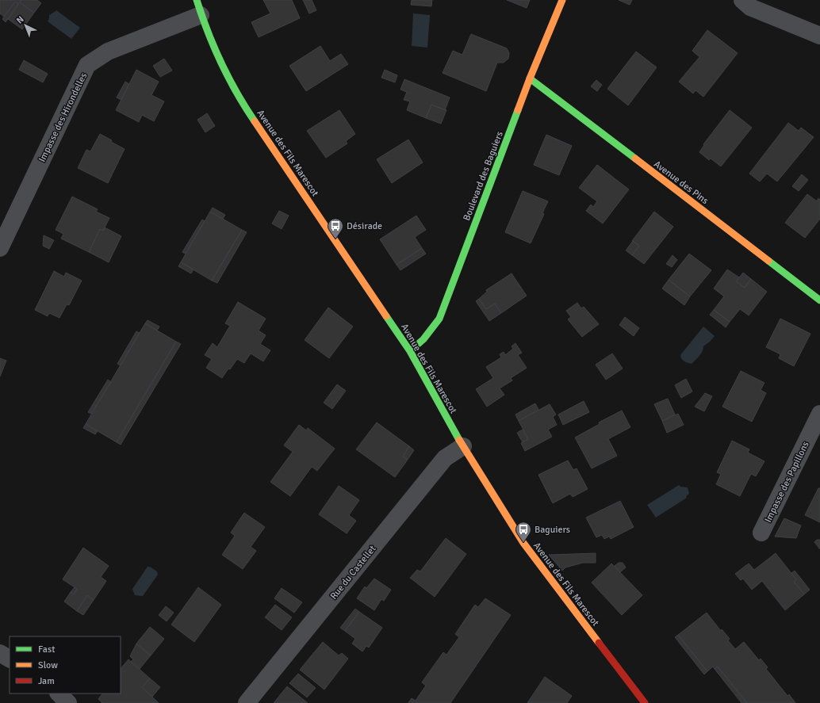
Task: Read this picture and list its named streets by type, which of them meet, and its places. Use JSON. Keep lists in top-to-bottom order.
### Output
{
  "streets": {
    "street": [
      "Impasse des Hirondelles",
      "Avenue des Fils Marescot",
      "Boulevard des Baguiers",
      "Avenue des Pins",
      "Impasse des Papillons",
      "Rue du Castellet"
    ]
  },
  "crossings": [
    ["Impasse des Hirondelles", "Avenue des Fils Marescot"],
    ["Avenue des Fils Marescot", "Boulevard des Baguiers"],
    ["Avenue des Fils Marescot", "Rue du Castellet"],
    ["Boulevard des Baguiers", "Avenue des Pins"]
  ],
  "places": {
    "bus stop": ["Désirade", "Baguiers"]
  },
  "legend": ["Fast", "Slow", "Jam"],
  "north": "top left"
}
